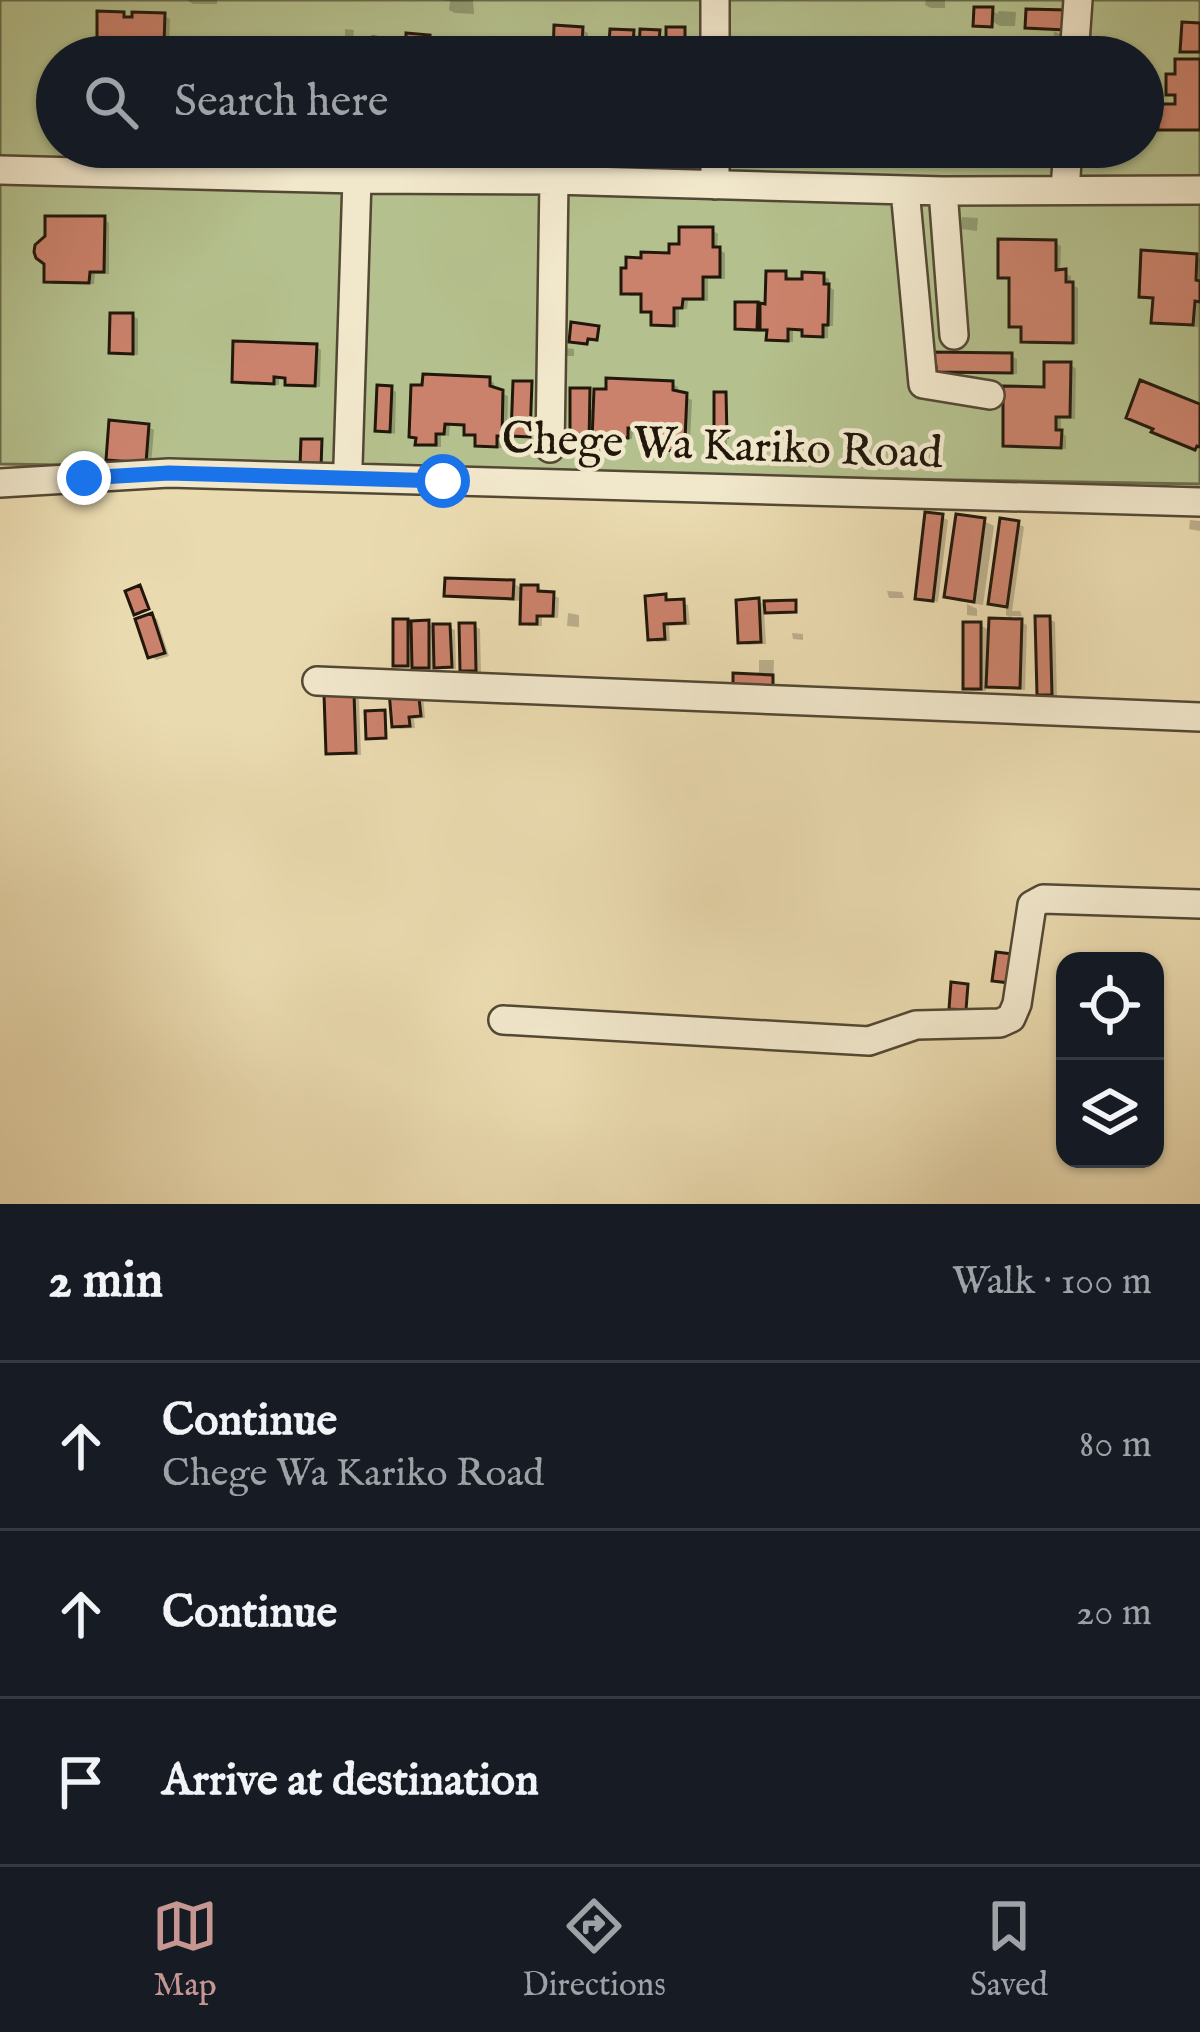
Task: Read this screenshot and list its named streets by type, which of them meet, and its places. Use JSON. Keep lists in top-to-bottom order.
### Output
{
  "streets": {
    "street": ["Chege Wa Kariko Road"]
  },
  "page": {
    "search": "Search here",
    "heading": ["2 min", "Walk · 100 m"],
    "list": [
      ["Continue", "Chege Wa Kariko Road", "80 m"],
      ["Continue", "20 m"],
      "Arrive at destination"
    ],
    "nav": ["Map", "Directions", "Saved"]
  }
}
